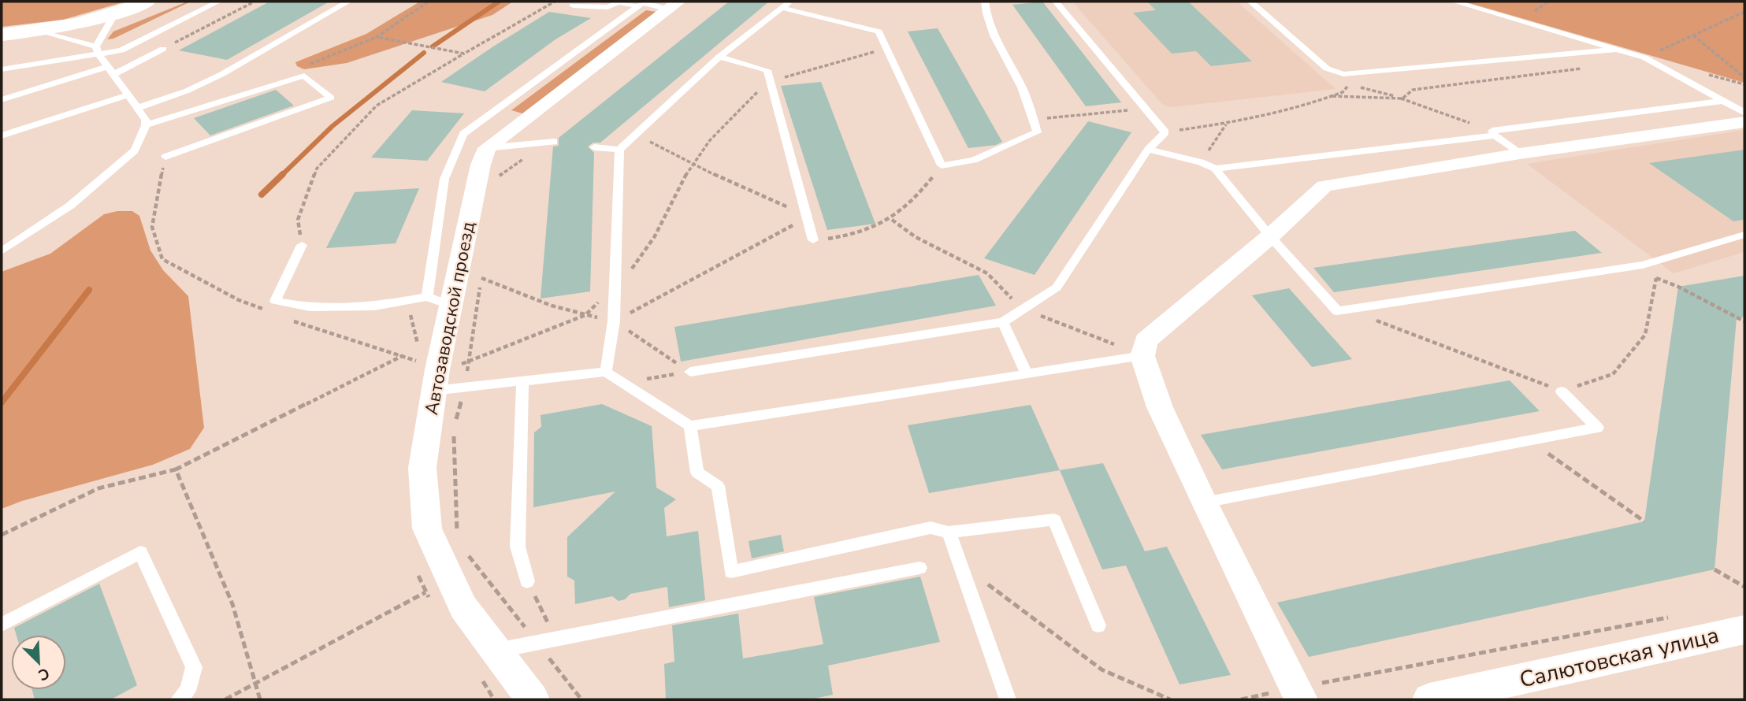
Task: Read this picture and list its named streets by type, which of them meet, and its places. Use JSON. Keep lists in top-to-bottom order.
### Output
{
  "streets": {
    "street": ["Автозаводской проезд", "Салютовская улица"]
  },
  "north": "bottom right"
}
